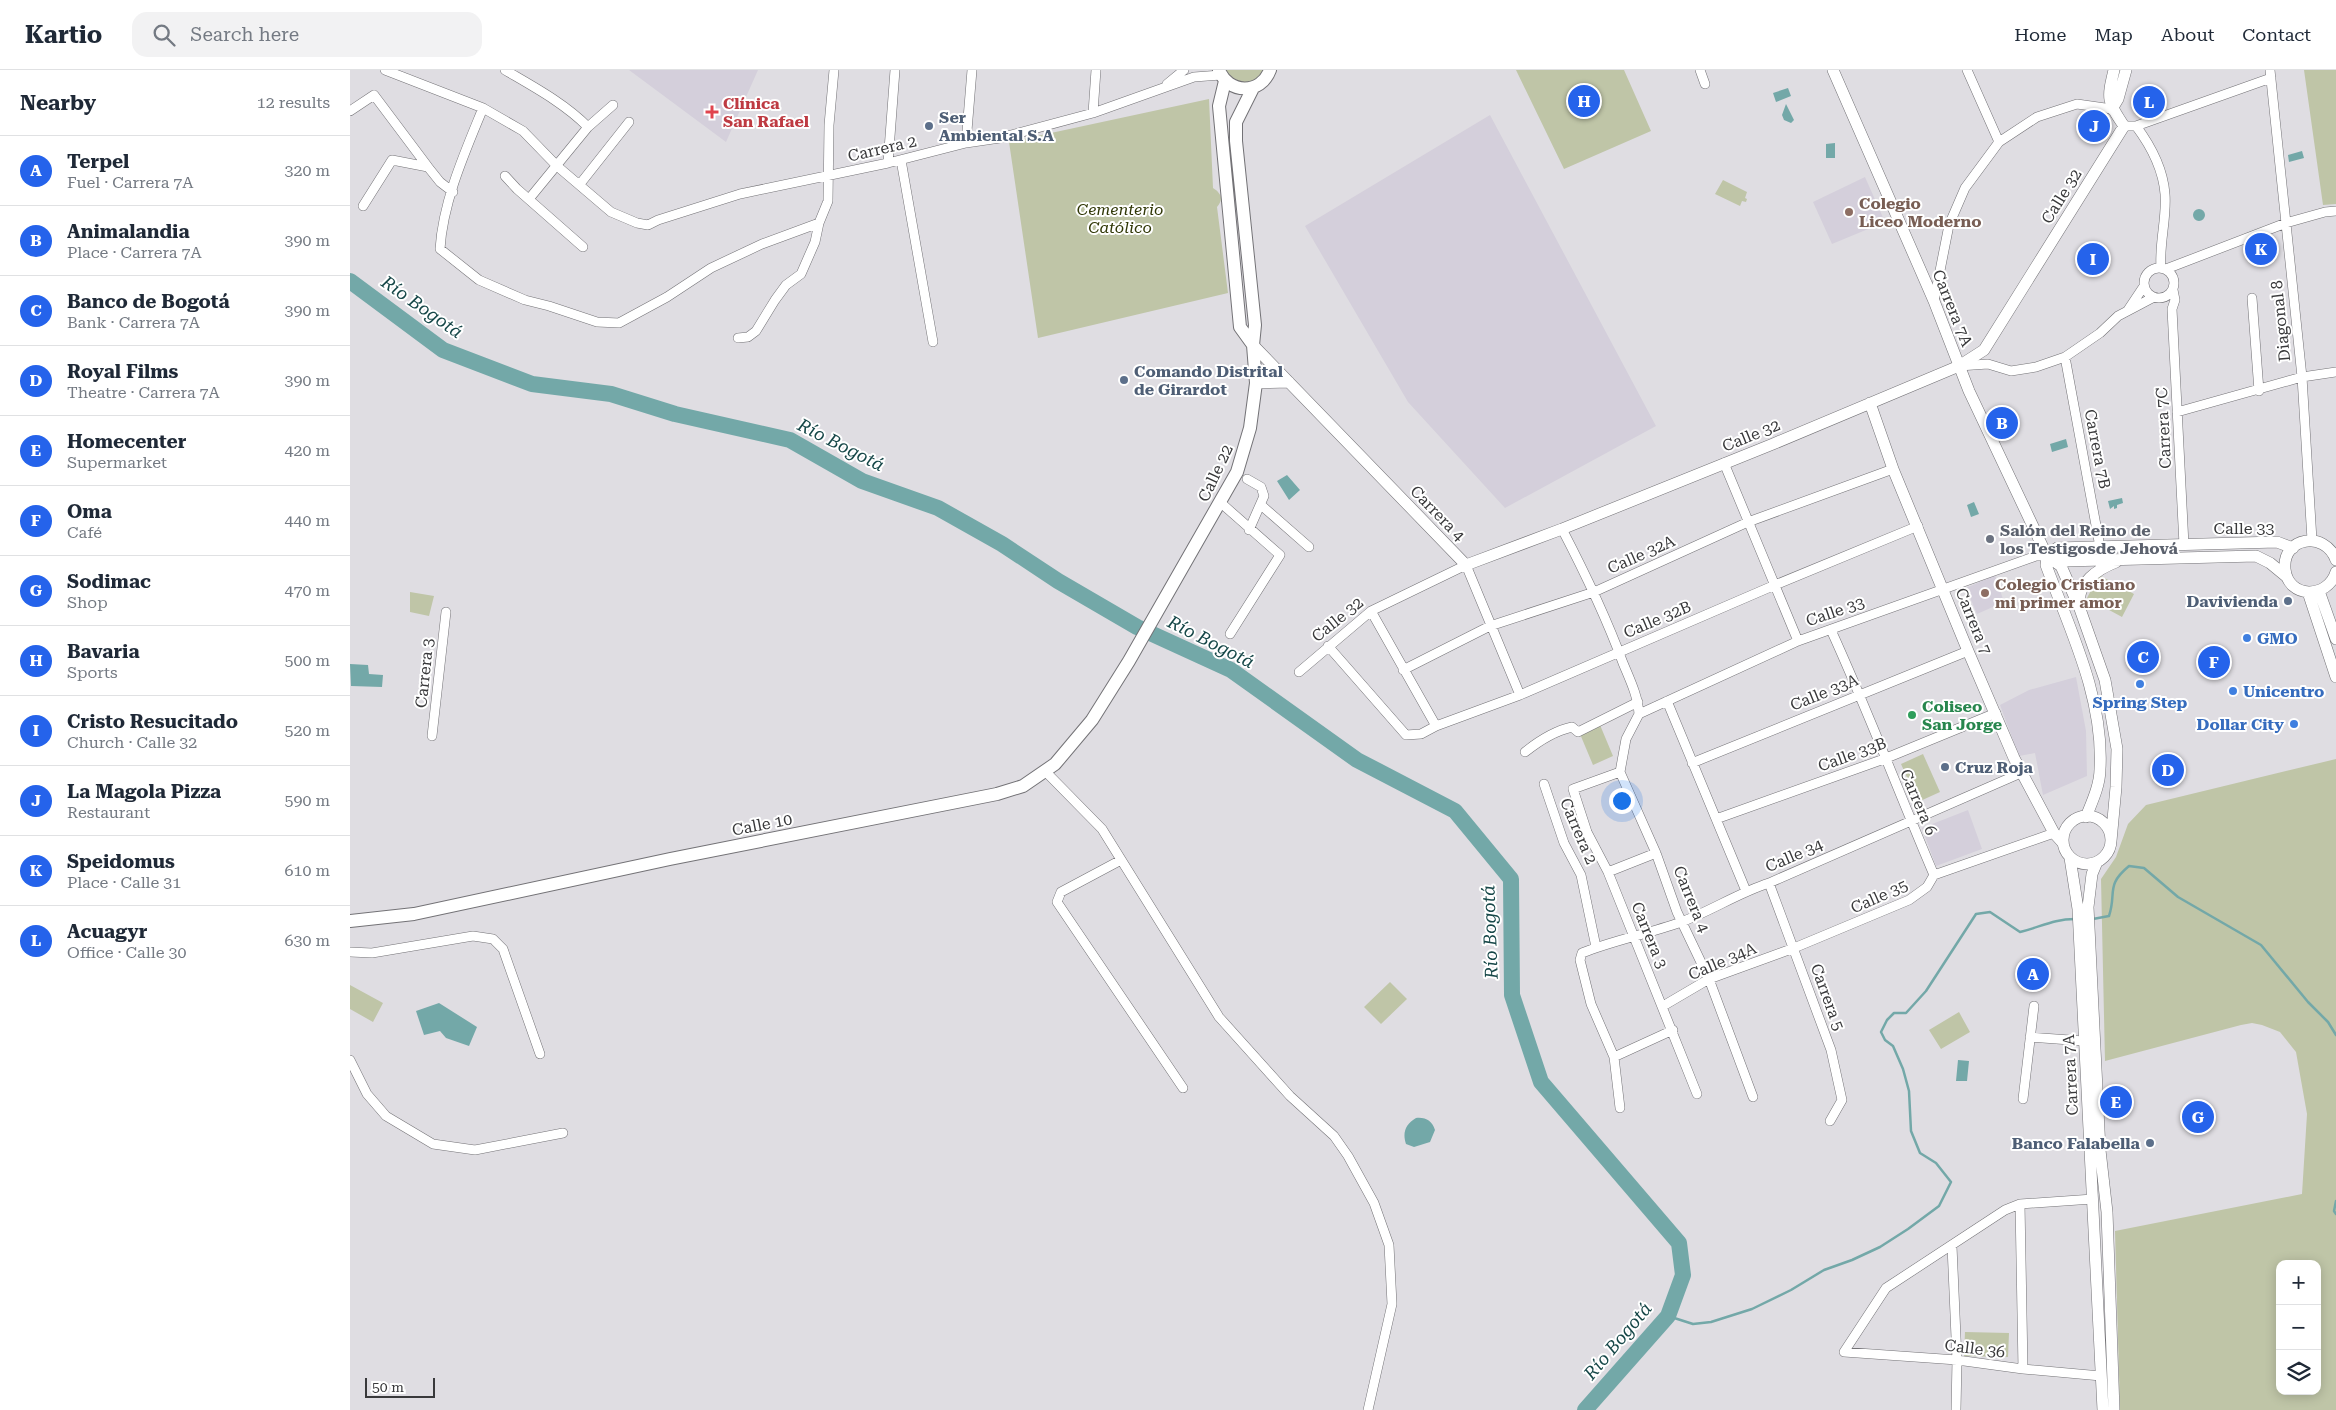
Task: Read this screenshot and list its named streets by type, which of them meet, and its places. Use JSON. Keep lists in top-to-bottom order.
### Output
{
  "streets": {
    "main road": ["Calle 22", "Calle 10"],
    "street": [
      "Carrera 2",
      "Calle 32",
      "Carrera 7A",
      "Diagonal 8",
      "Carrera 7C",
      "Carrera 7B",
      "Carrera 4",
      "Calle 33",
      "Calle 32A",
      "Calle 32B",
      "Carrera 7",
      "Carrera 3",
      "Calle 33A",
      "Calle 33B",
      "Carrera 6",
      "Calle 34",
      "Calle 35",
      "Calle 34A",
      "Carrera 5",
      "Calle 36"
    ]
  },
  "crossings": [
    ["Carrera 2", "Calle 34"],
    ["Calle 32", "Carrera 7A"],
    ["Calle 32", "Carrera 4"],
    ["Calle 32", "Calle 32B"],
    ["Calle 32", "Carrera 7"],
    ["Carrera 7A", "Calle 33"],
    ["Carrera 7A", "Carrera 7"],
    ["Carrera 7A", "Calle 36"],
    ["Carrera 7C", "Calle 33"],
    ["Carrera 7B", "Calle 33"],
    ["Calle 22", "Carrera 4"],
    ["Calle 22", "Calle 10"],
    ["Carrera 4", "Calle 32A"],
    ["Carrera 4", "Calle 32B"],
    ["Carrera 4", "Carrera 3"],
    ["Carrera 4", "Calle 34"],
    ["Carrera 4", "Calle 34A"],
    ["Calle 33", "Carrera 7"],
    ["Calle 33", "Carrera 6"],
    ["Calle 32A", "Carrera 7"],
    ["Calle 32B", "Carrera 7"],
    ["Carrera 7", "Calle 33A"],
    ["Carrera 7", "Calle 33B"],
    ["Carrera 7", "Calle 34"],
    ["Carrera 3", "Calle 34"],
    ["Carrera 3", "Calle 34A"],
    ["Calle 33A", "Carrera 6"],
    ["Calle 33B", "Carrera 6"],
    ["Carrera 6", "Calle 34"],
    ["Carrera 6", "Calle 35"],
    ["Calle 34", "Carrera 5"],
    ["Calle 35", "Calle 34A"],
    ["Calle 35", "Carrera 5"],
    ["Calle 34A", "Carrera 5"]
  ],
  "water": ["Río Bogotá"],
  "parks": ["Cementerio Católico"],
  "places": {
    "health": ["Clínica San Rafael"],
    "other": [
      "Ser Ambiental S.A",
      "Colegio Liceo Moderno",
      "Comando Distrital de Girardot",
      "Salón del Reino de los Testigosde Jehová",
      "Colegio Cristiano mi primer amor",
      "Davivienda",
      "GMO",
      "Spring Step",
      "Unicentro",
      "Coliseo San Jorge",
      "Dollar City",
      "Cruz Roja",
      "Banco Falabella"
    ]
  },
  "scale_bar": "50 m",
  "page": {
    "header": "Kartio",
    "search": "Search here",
    "nav": [
      "Home",
      "Map",
      "About",
      "Contact"
    ],
    "heading": ["Nearby", "12 results"],
    "pins": [
      "H",
      "L",
      "J",
      "K",
      "I",
      "B",
      "C",
      "F",
      "D",
      "A",
      "E",
      "G"
    ],
    "list": [
      {
        "mark": "A",
        "name": "Terpel",
        "note": "Fuel · Carrera 7A",
        "value": "320 m"
      },
      {
        "mark": "B",
        "name": "Animalandia",
        "note": "Place · Carrera 7A",
        "value": "390 m"
      },
      {
        "mark": "C",
        "name": "Banco de Bogotá",
        "note": "Bank · Carrera 7A",
        "value": "390 m"
      },
      {
        "mark": "D",
        "name": "Royal Films",
        "note": "Theatre · Carrera 7A",
        "value": "390 m"
      },
      {
        "mark": "E",
        "name": "Homecenter",
        "note": "Supermarket",
        "value": "420 m"
      },
      {
        "mark": "F",
        "name": "Oma",
        "note": "Café",
        "value": "440 m"
      },
      {
        "mark": "G",
        "name": "Sodimac",
        "note": "Shop",
        "value": "470 m"
      },
      {
        "mark": "H",
        "name": "Bavaria",
        "note": "Sports",
        "value": "500 m"
      },
      {
        "mark": "I",
        "name": "Cristo Resucitado",
        "note": "Church · Calle 32",
        "value": "520 m"
      },
      {
        "mark": "J",
        "name": "La Magola Pizza",
        "note": "Restaurant",
        "value": "590 m"
      },
      {
        "mark": "K",
        "name": "Speidomus",
        "note": "Place · Calle 31",
        "value": "610 m"
      },
      {
        "mark": "L",
        "name": "Acuagyr",
        "note": "Office · Calle 30",
        "value": "630 m"
      }
    ],
    "map_buttons": ["+", "−"],
    "scale": "50 m"
  }
}
